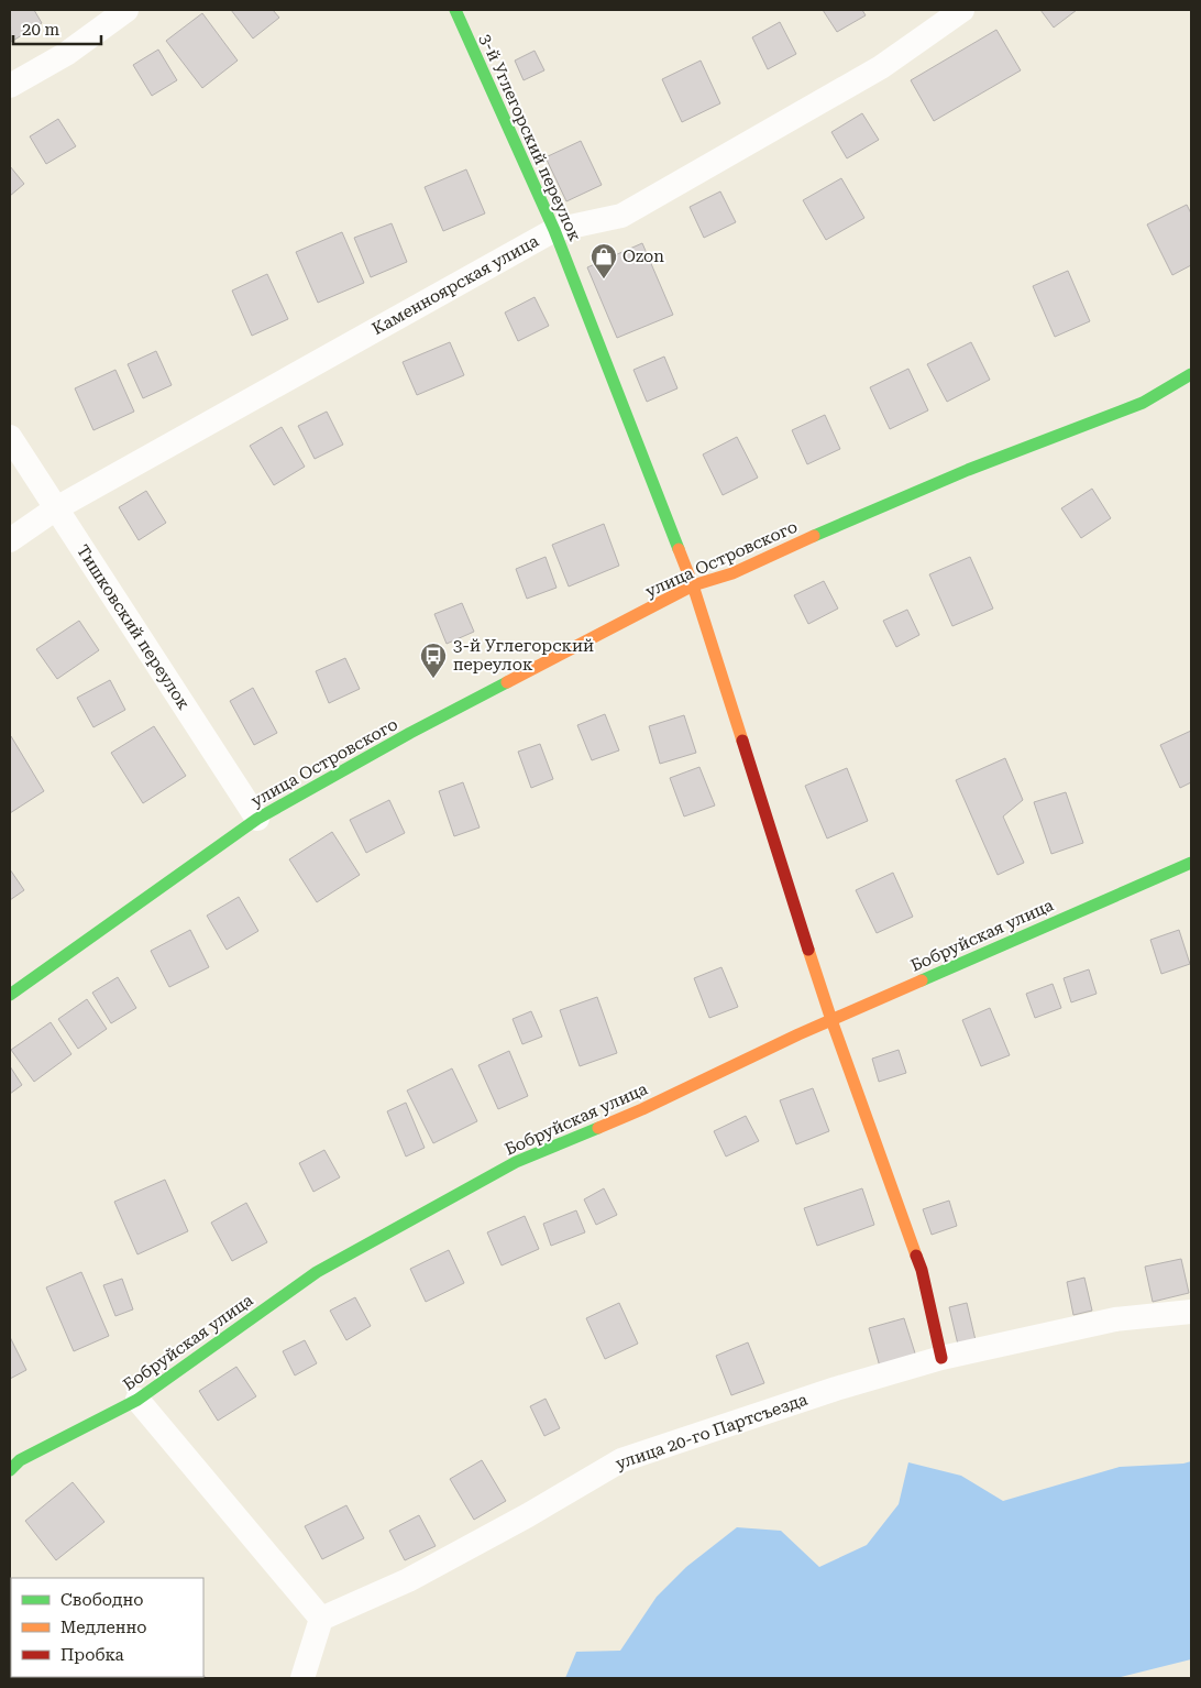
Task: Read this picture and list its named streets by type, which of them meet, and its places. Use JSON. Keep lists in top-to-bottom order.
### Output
{
  "streets": {
    "street": [
      "3-й Углегорский переулок",
      "Каменноярская улица",
      "улица Островского",
      "Тишковский переулок",
      "Бобруйская улица",
      "улица 20-го Партсъезда"
    ]
  },
  "crossings": [
    ["3-й Углегорский переулок", "Каменноярская улица"],
    ["3-й Углегорский переулок", "улица Островского"],
    ["3-й Углегорский переулок", "Бобруйская улица"],
    ["3-й Углегорский переулок", "улица 20-го Партсъезда"],
    ["Каменноярская улица", "Тишковский переулок"],
    ["улица Островского", "Тишковский переулок"]
  ],
  "places": {
    "shop": ["Ozon"],
    "bus stop": ["3-й Углегорский переулок"]
  },
  "legend": ["Свободно", "Медленно", "Пробка"],
  "scale_bar": "20 m"
}
